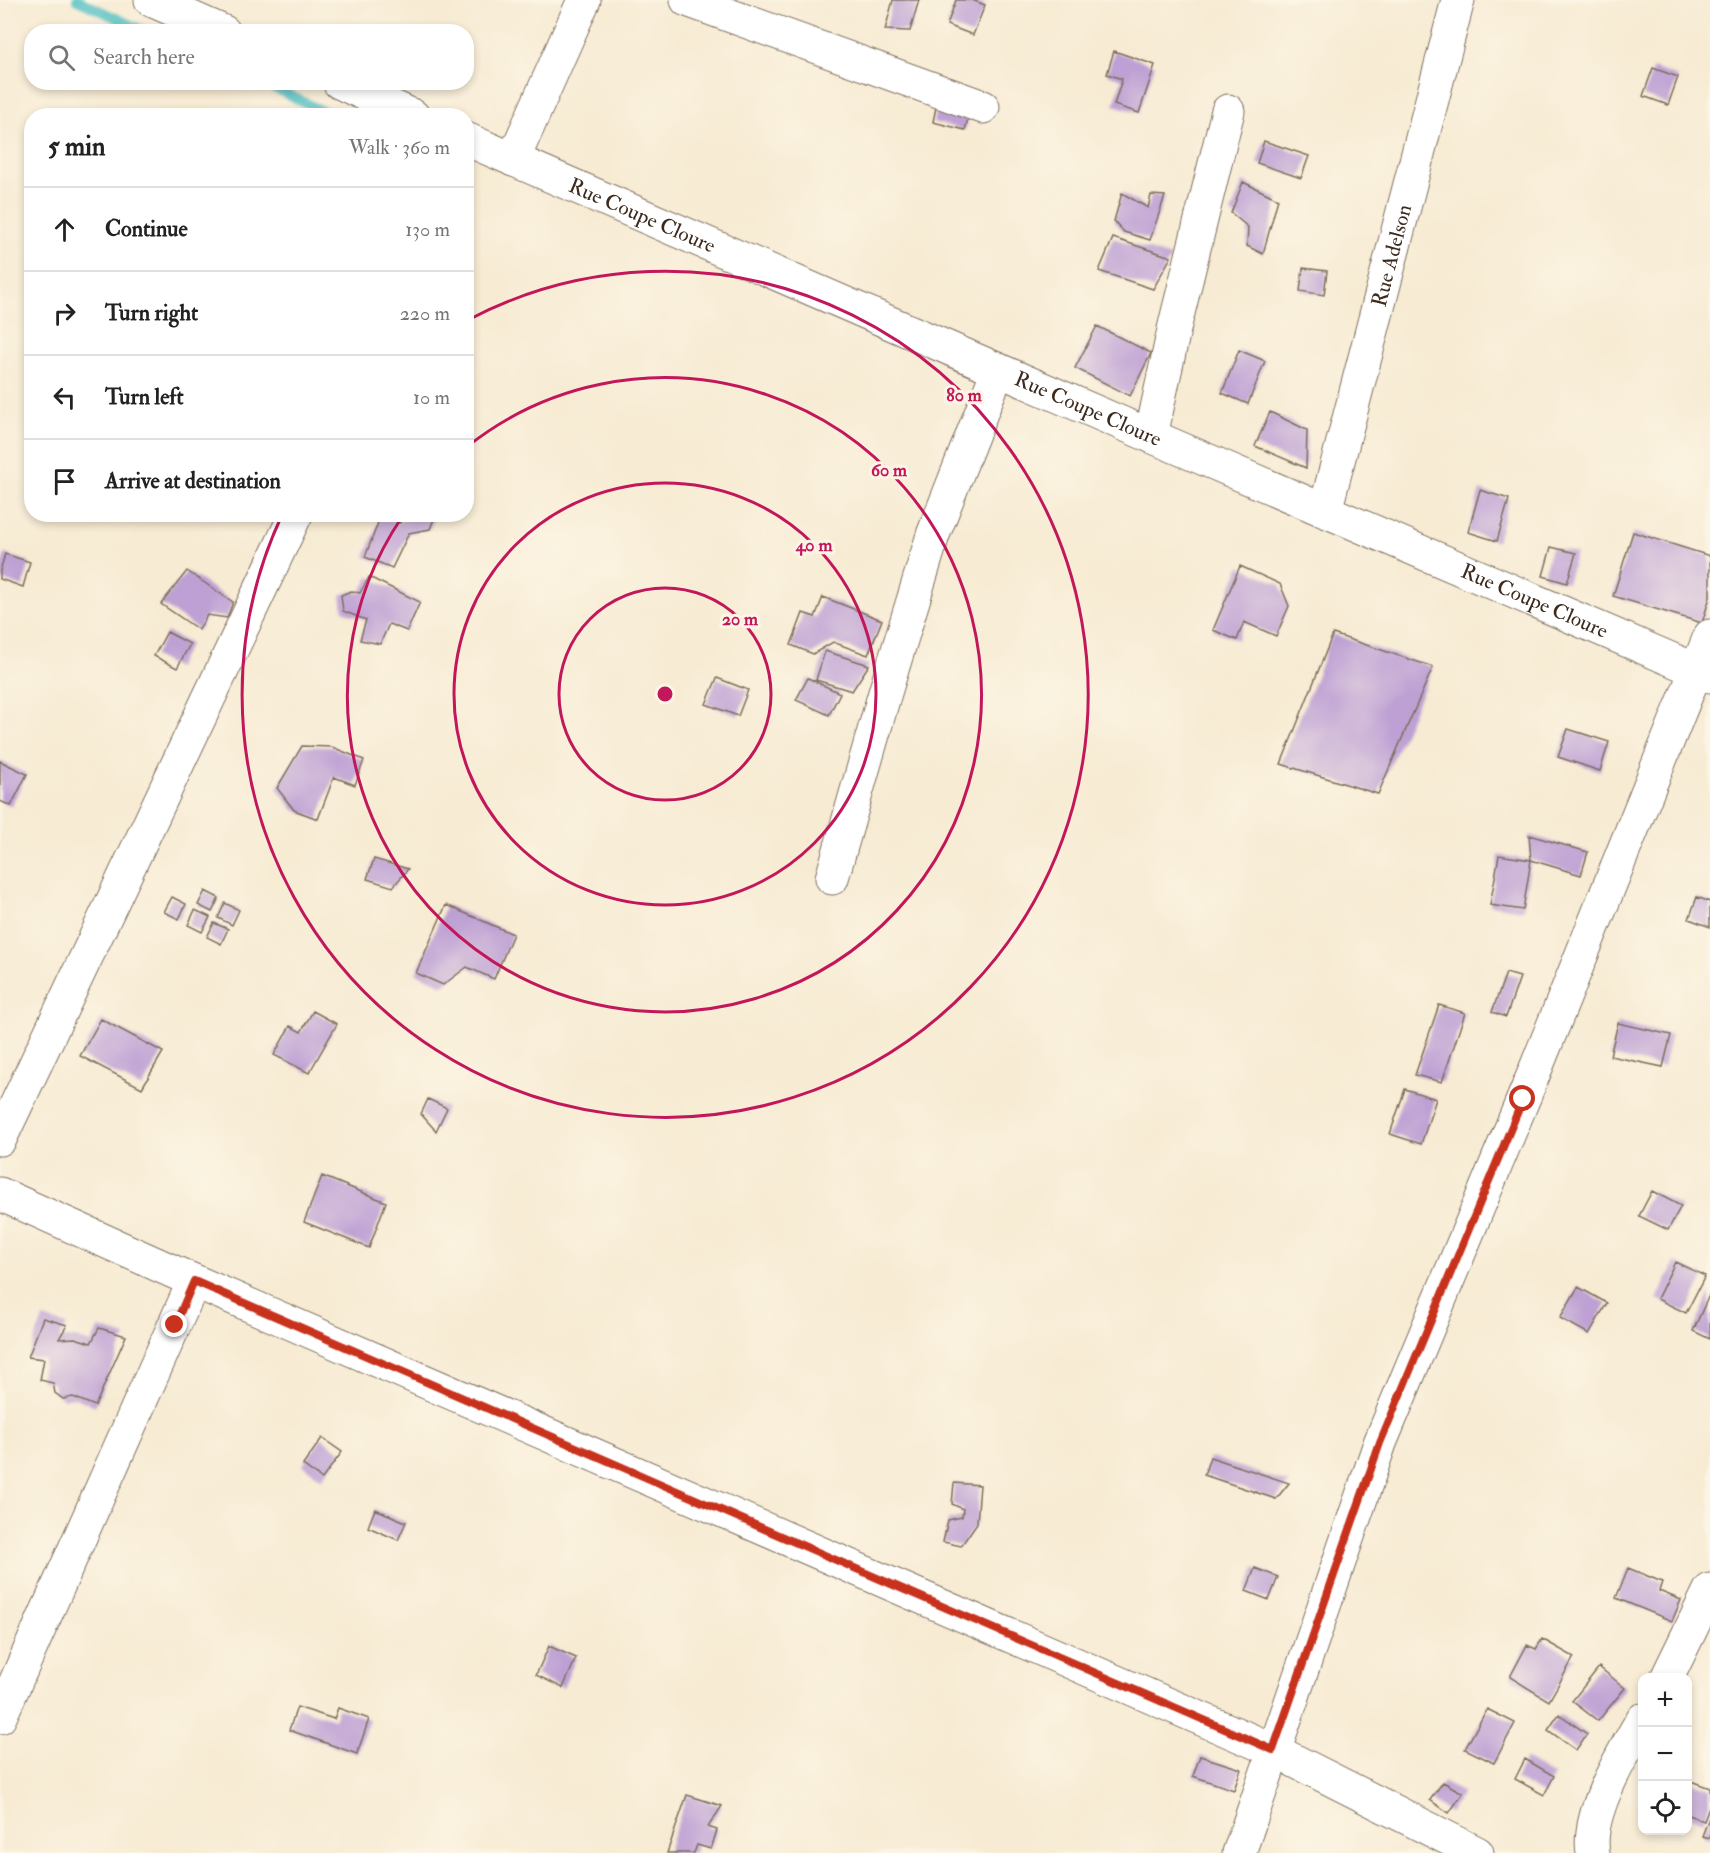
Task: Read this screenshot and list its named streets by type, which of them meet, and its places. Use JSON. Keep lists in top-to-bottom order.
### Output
{
  "streets": {
    "street": ["Rue Coupe Cloure", "Rue Adelson"]
  },
  "crossings": [
    ["Rue Coupe Cloure", "Rue Adelson"]
  ],
  "page": {
    "search": "Search here",
    "heading": ["5 min", "Walk · 360 m"],
    "list": [
      ["Continue", "130 m"],
      ["Turn right", "220 m"],
      ["Turn left", "10 m"],
      "Arrive at destination"
    ],
    "map_buttons": ["+", "−"]
  },
  "rings": [
    "80 m",
    "60 m",
    "40 m",
    "20 m"
  ]
}
